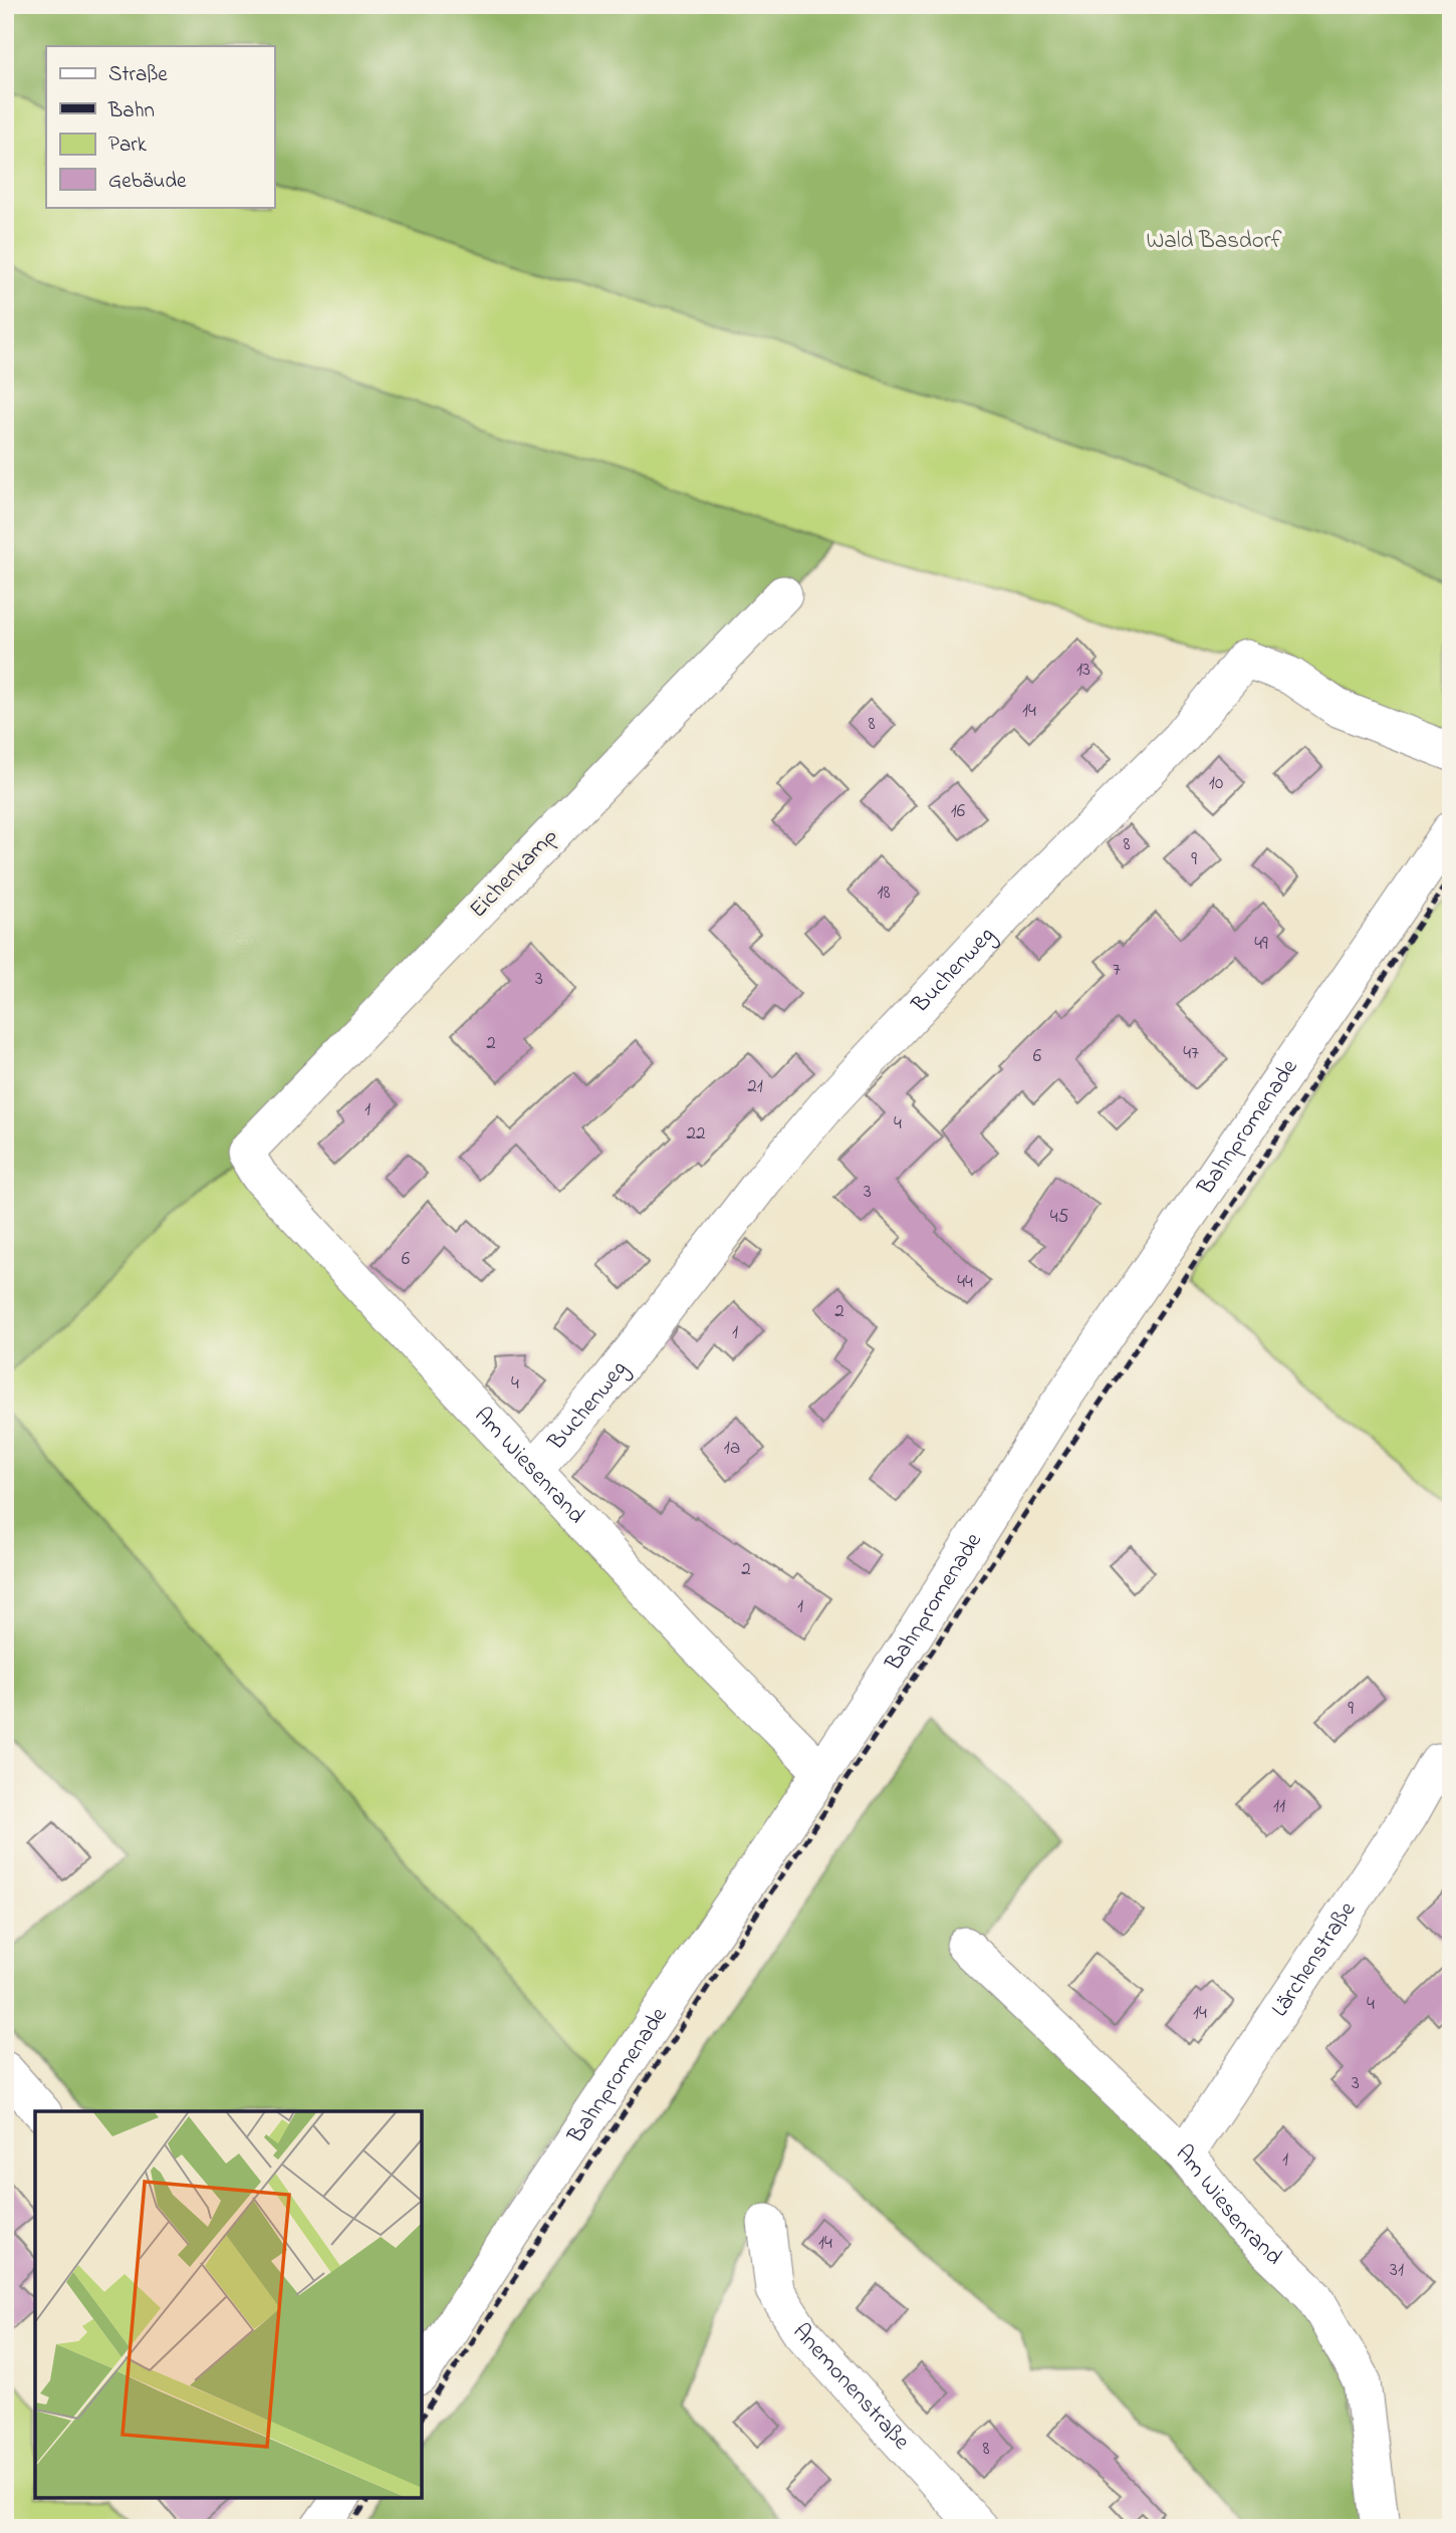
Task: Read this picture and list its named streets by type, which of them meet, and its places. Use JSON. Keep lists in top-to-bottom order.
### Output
{
  "streets": {
    "street": [
      "Eichenkamp",
      "Buchenweg",
      "Bahnpromenade",
      "Am Wiesenrand",
      "Lärchenstraße",
      "Anemonenstraße"
    ]
  },
  "crossings": [
    ["Eichenkamp", "Am Wiesenrand"],
    ["Buchenweg", "Am Wiesenrand"],
    ["Bahnpromenade", "Am Wiesenrand"],
    ["Am Wiesenrand", "Lärchenstraße"]
  ],
  "parks": ["Wald Basdorf"],
  "house_numbers": [
    "13",
    "14",
    "8",
    "10",
    "16",
    "8",
    "9",
    "18",
    "49",
    "7",
    "3",
    "2",
    "47",
    "6",
    "21",
    "1",
    "4",
    "22",
    "3",
    "45",
    "6",
    "44",
    "2",
    "1",
    "4",
    "1a",
    "2",
    "1",
    "9",
    "11",
    "4",
    "14",
    "3",
    "1",
    "14",
    "31",
    "8"
  ],
  "legend": [
    "Straße",
    "Bahn",
    "Park",
    "Gebäude"
  ]
}
